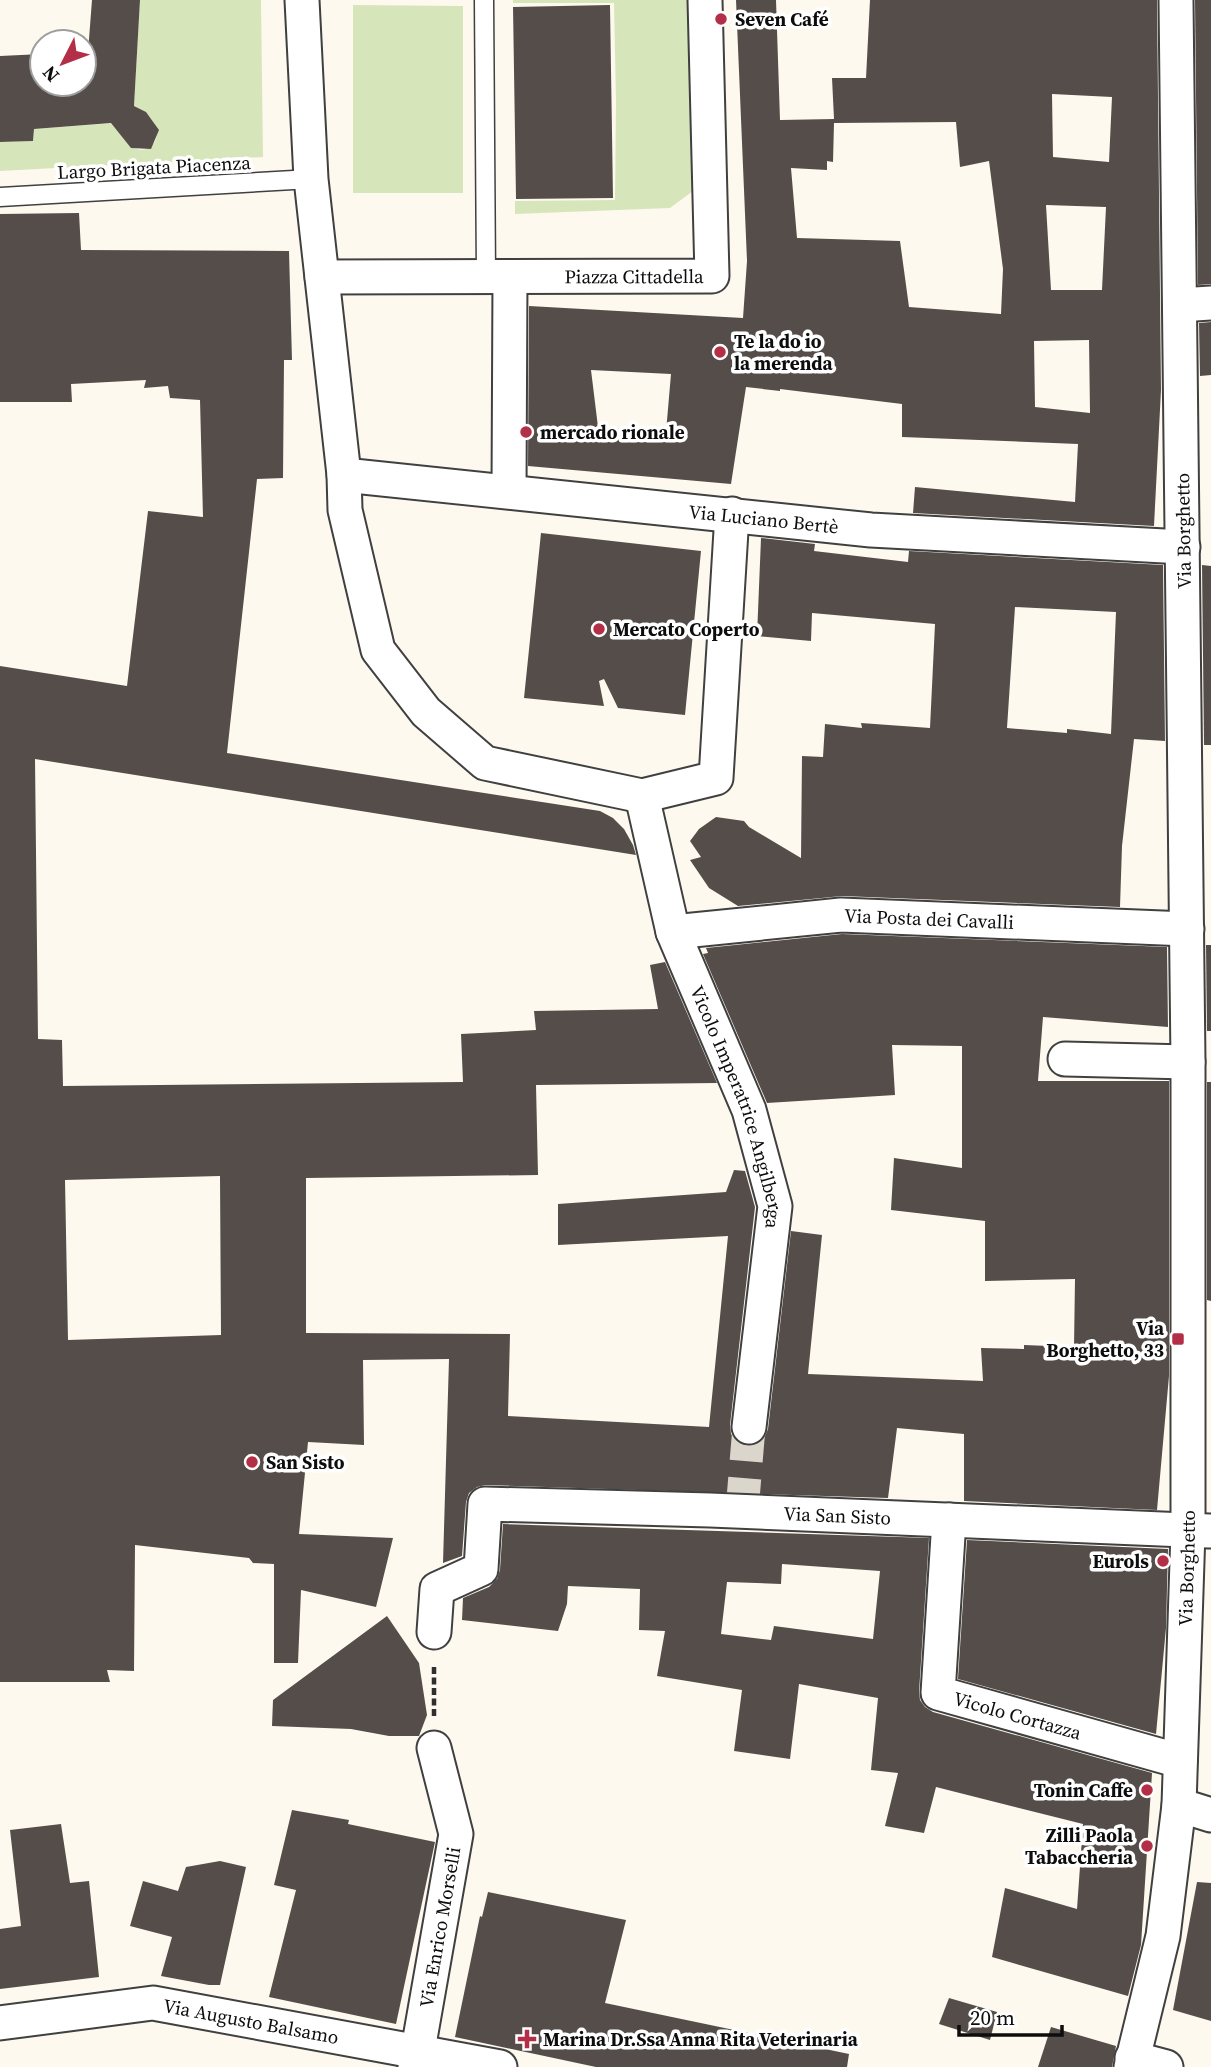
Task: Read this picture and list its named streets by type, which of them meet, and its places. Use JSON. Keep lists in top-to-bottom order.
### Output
{
  "streets": {
    "street": [
      "Piazza Cittadella",
      "Via Luciano Bertè",
      "Via Borghetto",
      "Via Posta dei Cavalli",
      "Vicolo Imperatrice Angilberga",
      "Via San Sisto",
      "Vicolo Cortazza",
      "Via Enrico Morselli",
      "Via Augusto Balsamo"
    ],
    "lane": ["Largo Brigata Piacenza"]
  },
  "crossings": [
    ["Via Luciano Bertè", "Via Borghetto"],
    ["Via Borghetto", "Via Posta dei Cavalli"],
    ["Via Borghetto", "Via San Sisto"],
    ["Via Borghetto", "Vicolo Cortazza"],
    ["Via Posta dei Cavalli", "Vicolo Imperatrice Angilberga"],
    ["Via San Sisto", "Vicolo Cortazza"],
    ["Via Enrico Morselli", "Via Augusto Balsamo"]
  ],
  "places": {
    "other": [
      "Seven Café",
      "Te la do io la merenda",
      "mercado rionale",
      "Mercato Coperto",
      "San Sisto",
      "Eurols",
      "Tonin Caffe",
      "Zilli Paola Tabaccheria"
    ],
    "transit": ["Via Borghetto, 33"],
    "health": ["Marina Dr.Ssa Anna Rita Veterinaria"]
  },
  "scale_bar": "20 m",
  "north": "bottom left"
}
